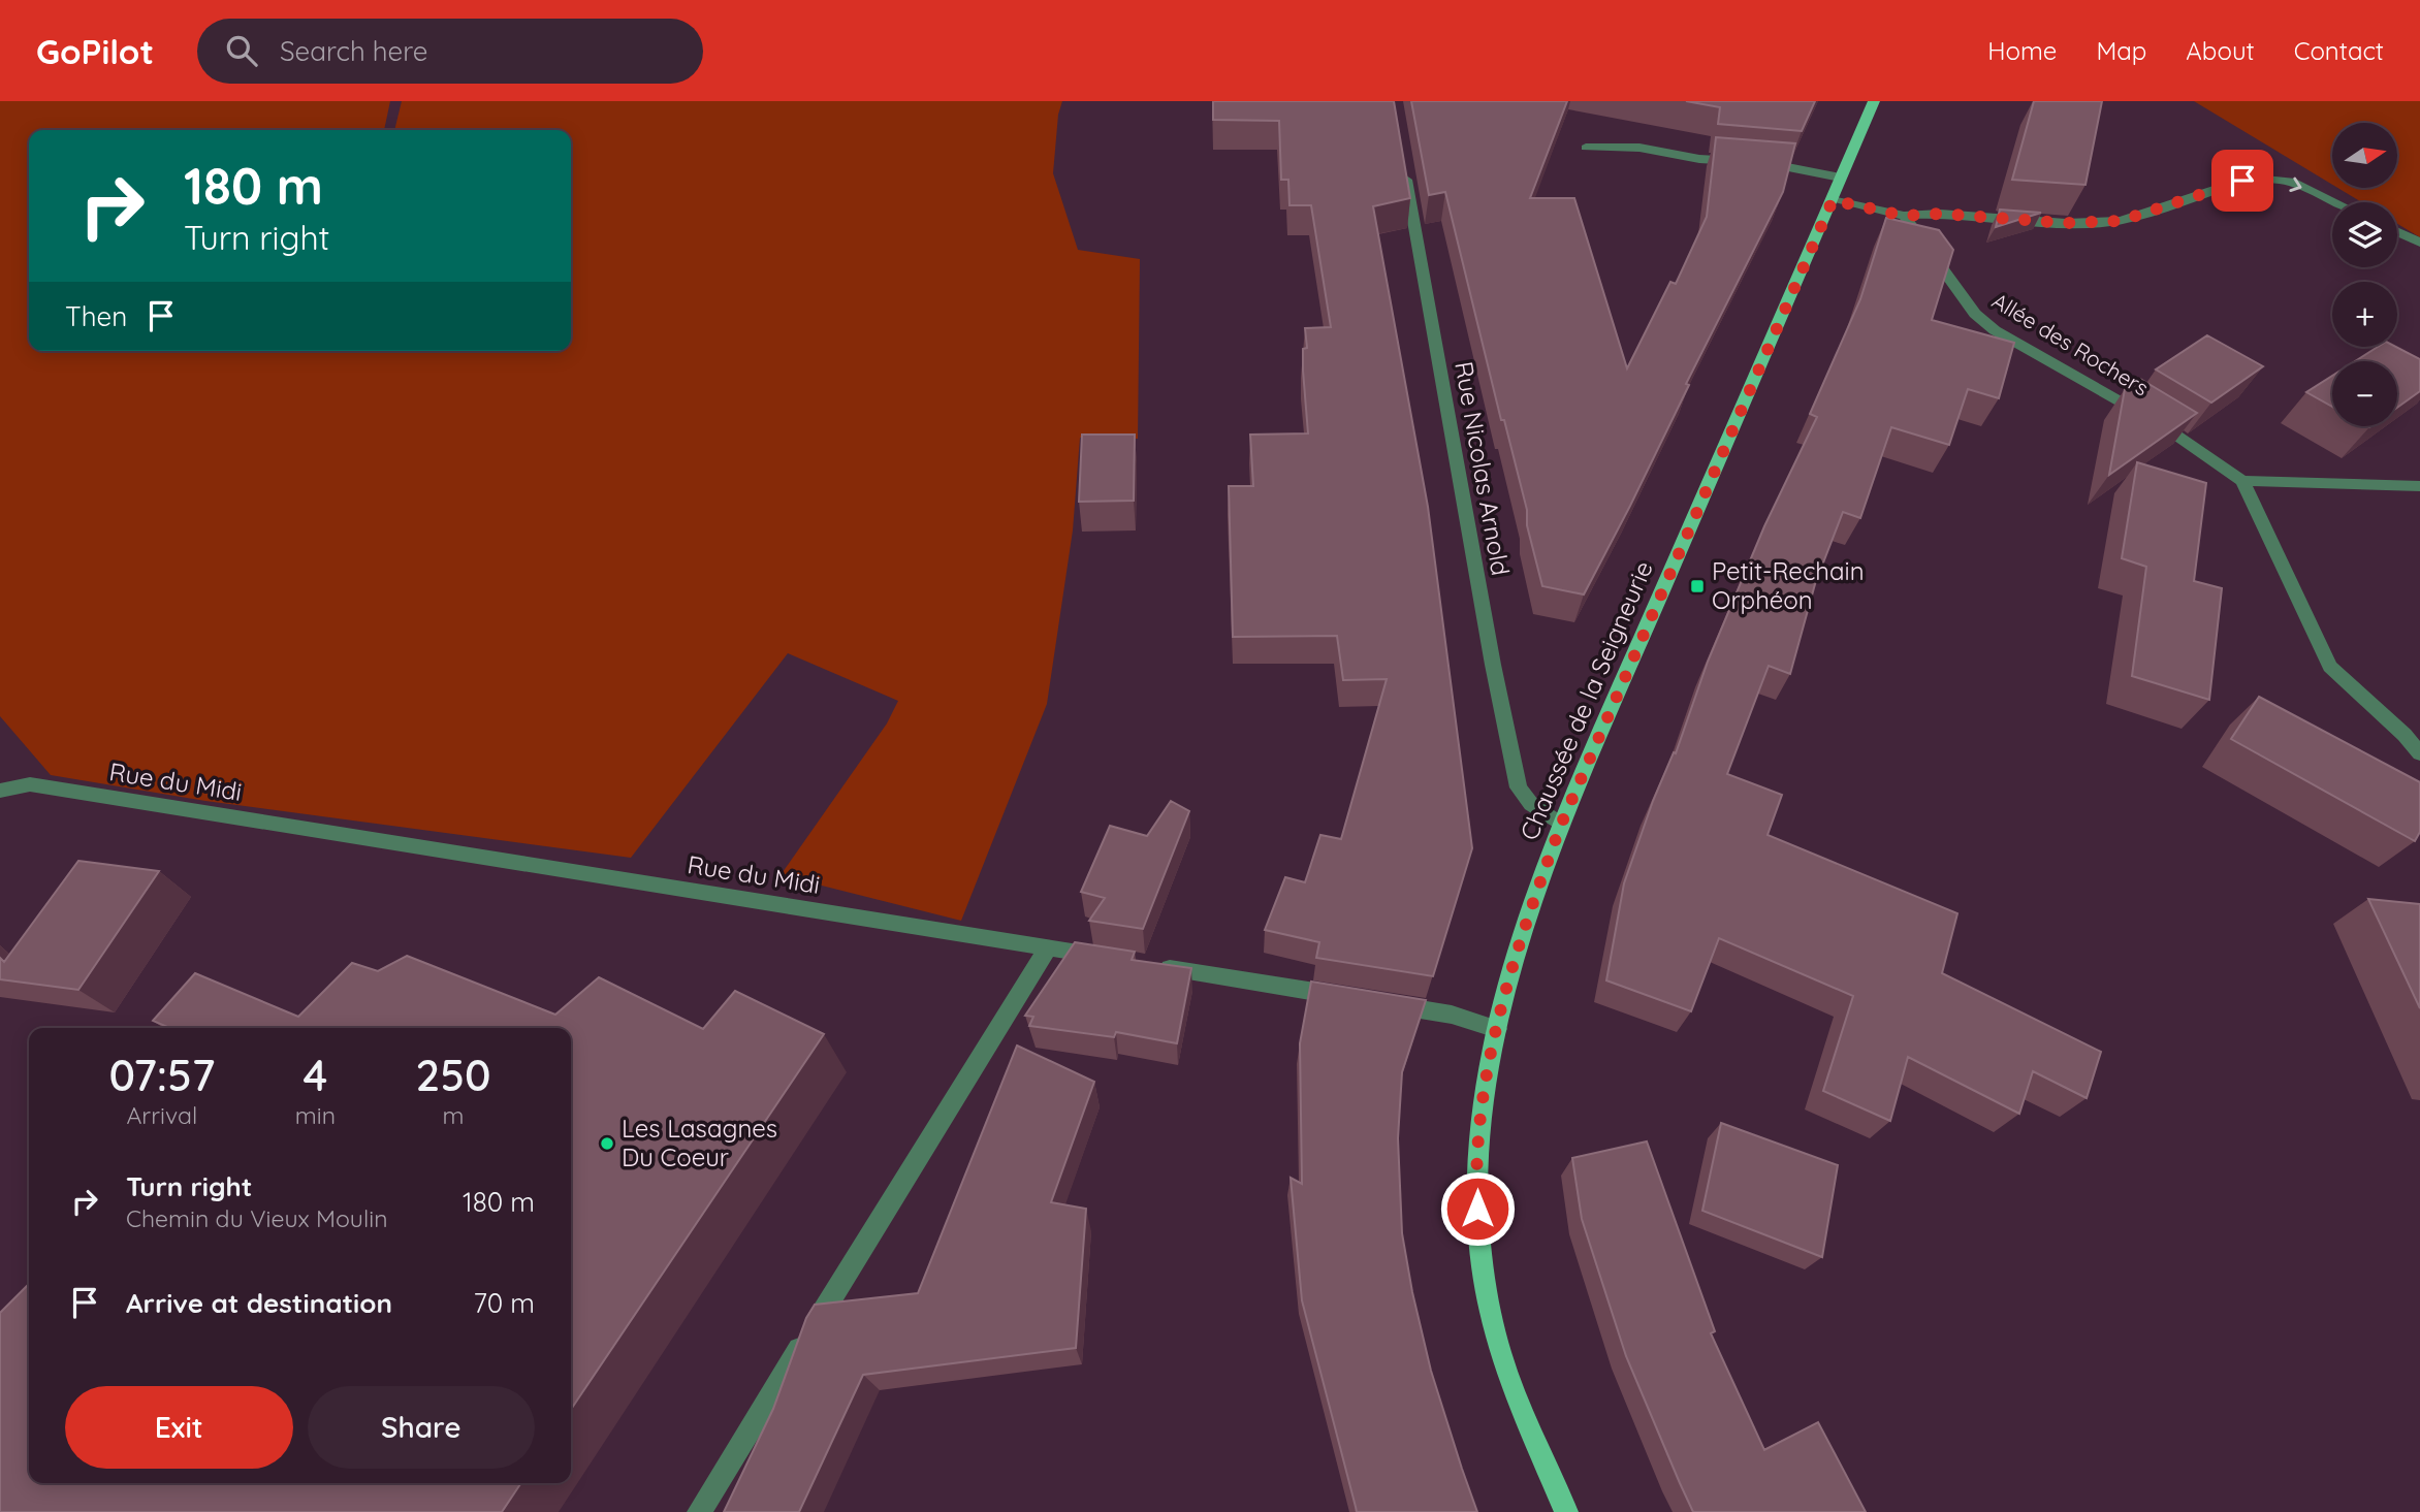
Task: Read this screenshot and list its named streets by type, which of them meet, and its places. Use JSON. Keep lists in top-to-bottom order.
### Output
{
  "streets": {
    "main road": ["Chaussée de la Seigneurie"],
    "street": ["Allée des Rochers", "Rue Nicolas Arnold", "Rue du Midi"]
  },
  "crossings": [
    ["Rue Nicolas Arnold", "Chaussée de la Seigneurie"]
  ],
  "places": {
    "transit": ["Petit-Rechain Orphéon"],
    "other": ["Les Lasagnes Du Coeur"]
  },
  "north": "right",
  "page": {
    "header": "GoPilot",
    "search": "Search here",
    "nav": [
      "Home",
      "Map",
      "About",
      "Contact"
    ],
    "map_buttons": ["+", "−"],
    "turn": ["180 m", "Turn right"],
    "then": "Then",
    "eta": [
      "07:57",
      "Arrival",
      "4",
      "min",
      "250",
      "m"
    ],
    "list": [
      {
        "name": "Turn right",
        "note": "Chemin du Vieux Moulin",
        "value": "180 m"
      },
      {
        "name": "Arrive at destination",
        "value": "70 m"
      }
    ],
    "buttons": ["Exit", "Share"]
  }
}
